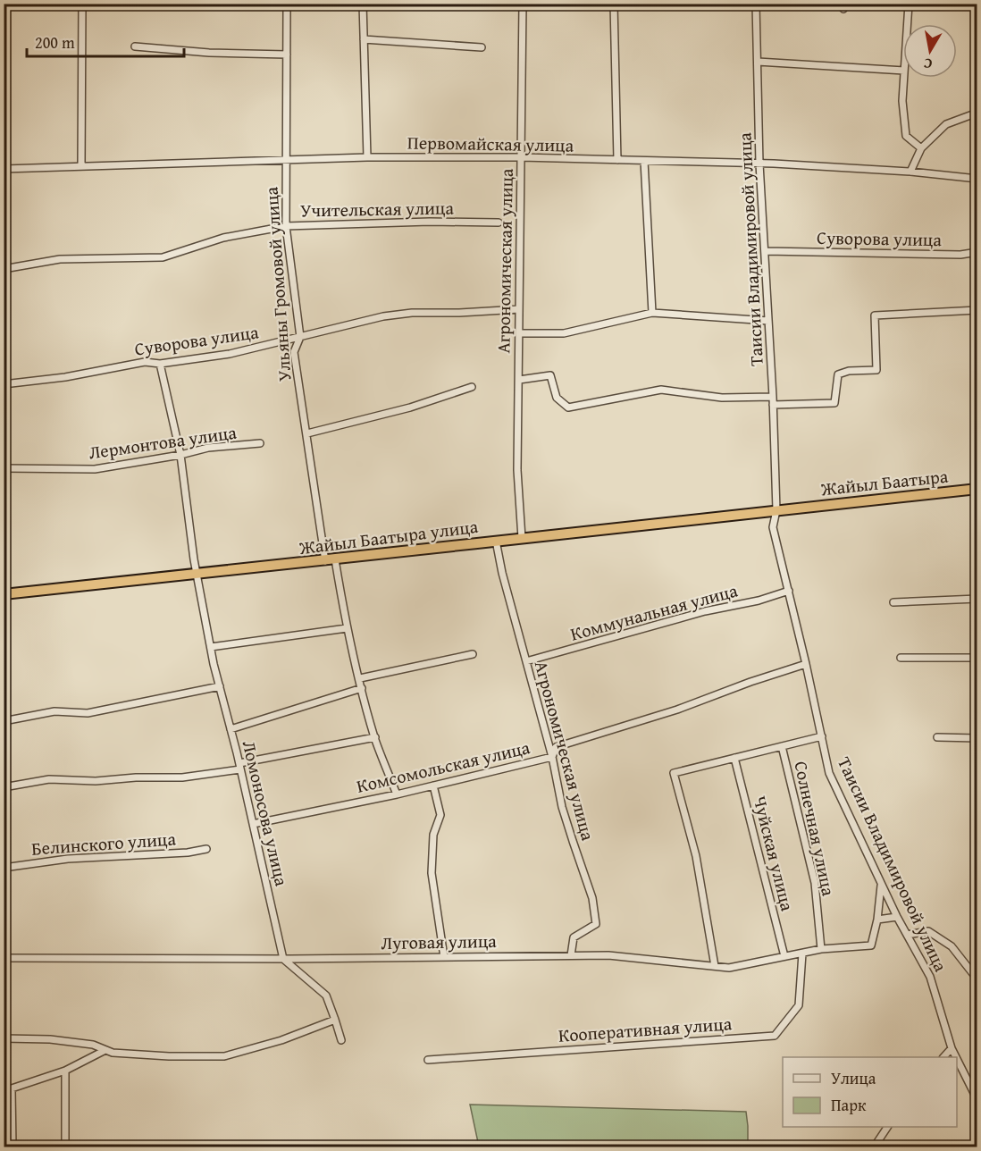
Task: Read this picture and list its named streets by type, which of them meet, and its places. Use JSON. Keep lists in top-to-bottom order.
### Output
{
  "streets": {
    "highway": ["Жайыл Баатыра", "Жайыл Баатыра улица"],
    "street": [
      "Первомайская улица",
      "Учительская улица",
      "Суворова улица",
      "Таисии Владимировой улица",
      "Агрономическая улица",
      "Ульяны Громовой улица",
      "Лермонтова улица",
      "Коммунальная улица",
      "Комсомольская улица",
      "Ломоносова улица",
      "Солнечная улица",
      "Белинского улица",
      "Чуйская улица",
      "Луговая улица",
      "Кооперативная улица"
    ]
  },
  "crossings": [
    ["Первомайская улица", "Таисии Владимировой улица"],
    ["Первомайская улица", "Агрономическая улица"],
    ["Первомайская улица", "Ульяны Громовой улица"],
    ["Учительская улица", "Ульяны Громовой улица"],
    ["Суворова улица", "Таисии Владимировой улица"],
    ["Суворова улица", "Агрономическая улица"],
    ["Суворова улица", "Ульяны Громовой улица"],
    ["Суворова улица", "Ломоносова улица"],
    ["Таисии Владимировой улица", "Жайыл Баатыра"],
    ["Таисии Владимировой улица", "Жайыл Баатыра улица"],
    ["Таисии Владимировой улица", "Коммунальная улица"],
    ["Таисии Владимировой улица", "Комсомольская улица"],
    ["Агрономическая улица", "Жайыл Баатыра улица"],
    ["Агрономическая улица", "Коммунальная улица"],
    ["Агрономическая улица", "Комсомольская улица"],
    ["Агрономическая улица", "Луговая улица"],
    ["Ульяны Громовой улица", "Жайыл Баатыра улица"],
    ["Ульяны Громовой улица", "Комсомольская улица"],
    ["Лермонтова улица", "Ломоносова улица"],
    ["Жайыл Баатыра", "Жайыл Баатыра улица"],
    ["Жайыл Баатыра улица", "Ломоносова улица"],
    ["Комсомольская улица", "Ломоносова улица"],
    ["Ломоносова улица", "Луговая улица"],
    ["Солнечная улица", "Луговая улица"],
    ["Чуйская улица", "Луговая улица"],
    ["Луговая улица", "Кооперативная улица"]
  ],
  "legend": ["Улица", "Парк"],
  "scale_bar": "200 m",
  "north": "bottom"
}
